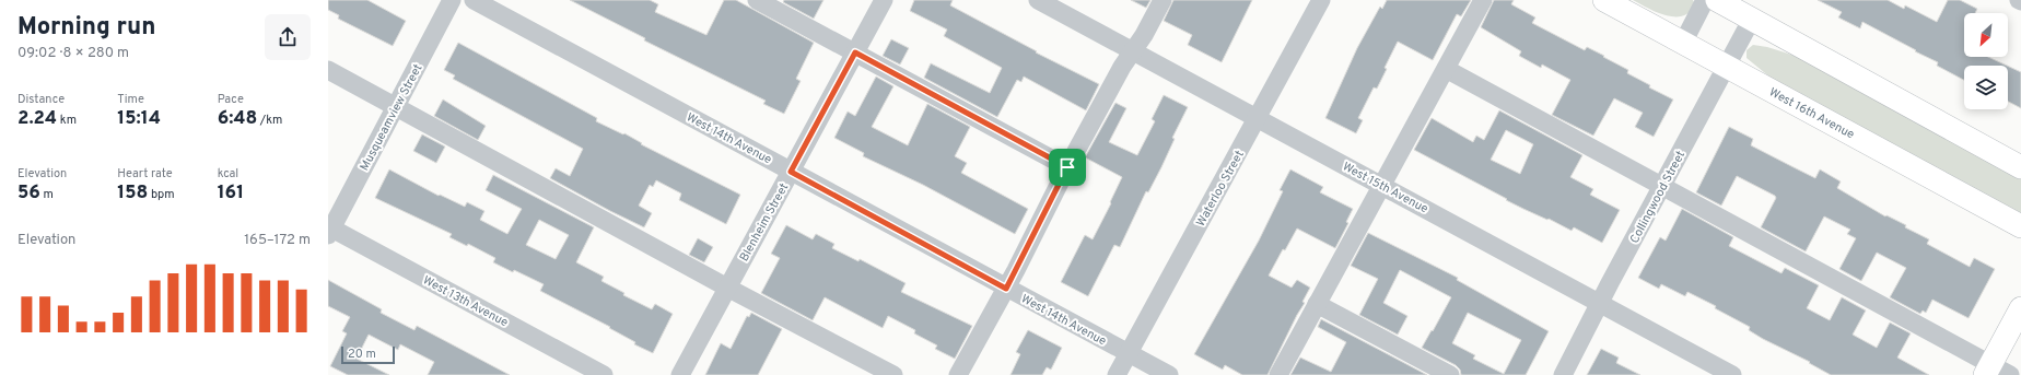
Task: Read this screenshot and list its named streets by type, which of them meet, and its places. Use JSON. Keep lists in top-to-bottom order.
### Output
{
  "streets": {
    "main road": ["West 16th Avenue"],
    "street": [
      "Musqueamview Street",
      "West 14th Avenue",
      "West 15th Avenue",
      "Waterloo Street",
      "Collingwood Street",
      "Blenheim Street",
      "West 13th Avenue"
    ]
  },
  "crossings": [
    ["West 16th Avenue", "Collingwood Street"],
    ["Musqueamview Street", "West 13th Avenue"],
    ["West 14th Avenue", "Waterloo Street"],
    ["West 14th Avenue", "Blenheim Street"],
    ["West 15th Avenue", "Waterloo Street"],
    ["West 15th Avenue", "Collingwood Street"]
  ],
  "scale_bar": "20 m",
  "north": "bottom left",
  "page": {
    "heading": ["Morning run", "09:02 · 8 × 280 m"],
    "stats": [
      ["Distance", "2.24 km"],
      ["Time", "15:14"],
      ["Pace", "6:48 /km"],
      ["Elevation", "56 m"],
      ["Heart rate", "158 bpm"],
      ["kcal", "161"]
    ],
    "chart": ["Elevation", "165–172 m"],
    "scale": "20 m"
  }
}
